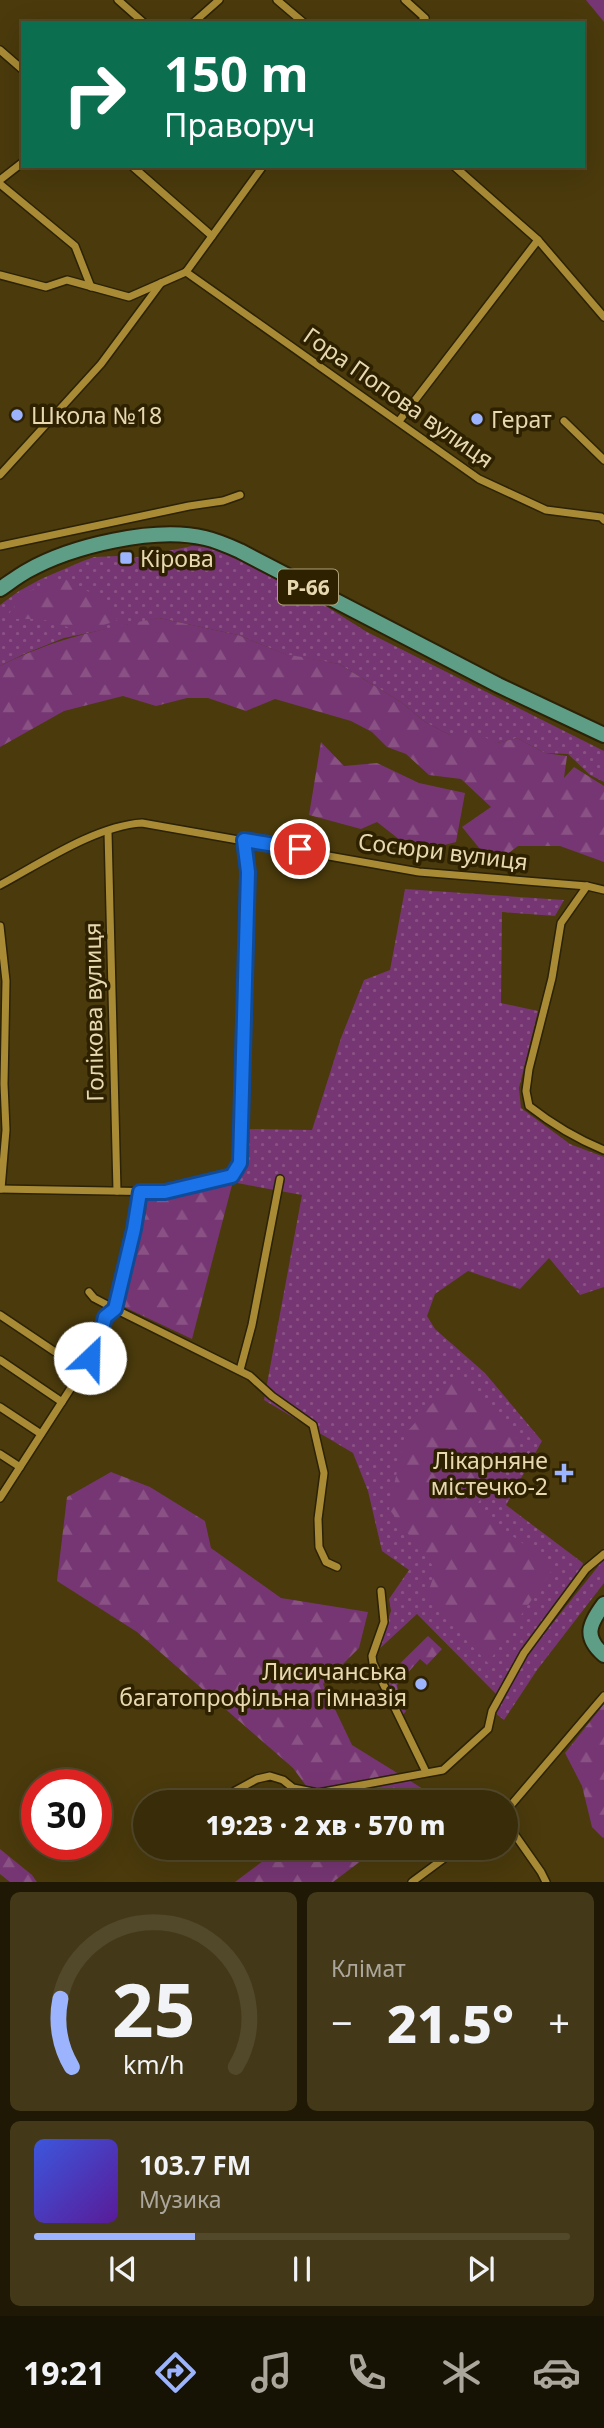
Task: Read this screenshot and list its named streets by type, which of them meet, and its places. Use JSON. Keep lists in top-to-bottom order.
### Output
{
  "streets": {
    "main road": ["Р-66"],
    "street": ["Гора Попова вулиця", "Сосюри вулиця", "Голікова вулиця"]
  },
  "crossings": [
    ["Сосюри вулиця", "Голікова вулиця"]
  ],
  "places": {
    "other": ["Школа №18", "Герат", "Лисичанська багатопрофільна гімназія"],
    "transit": ["Кірова"],
    "health": ["Лікарняне містечко-2"]
  },
  "page": {
    "turn": ["150 m", "Праворуч"],
    "limit": "30",
    "trip": "19:23 · 2 хв · 570 m",
    "tile": "Клімат",
    "heat": ["−", "21.5°", "+"],
    "song": ["103.7 FM", "Музика"],
    "tabs": "19:21",
    "gauge": ["25", "km/h"]
  }
}
